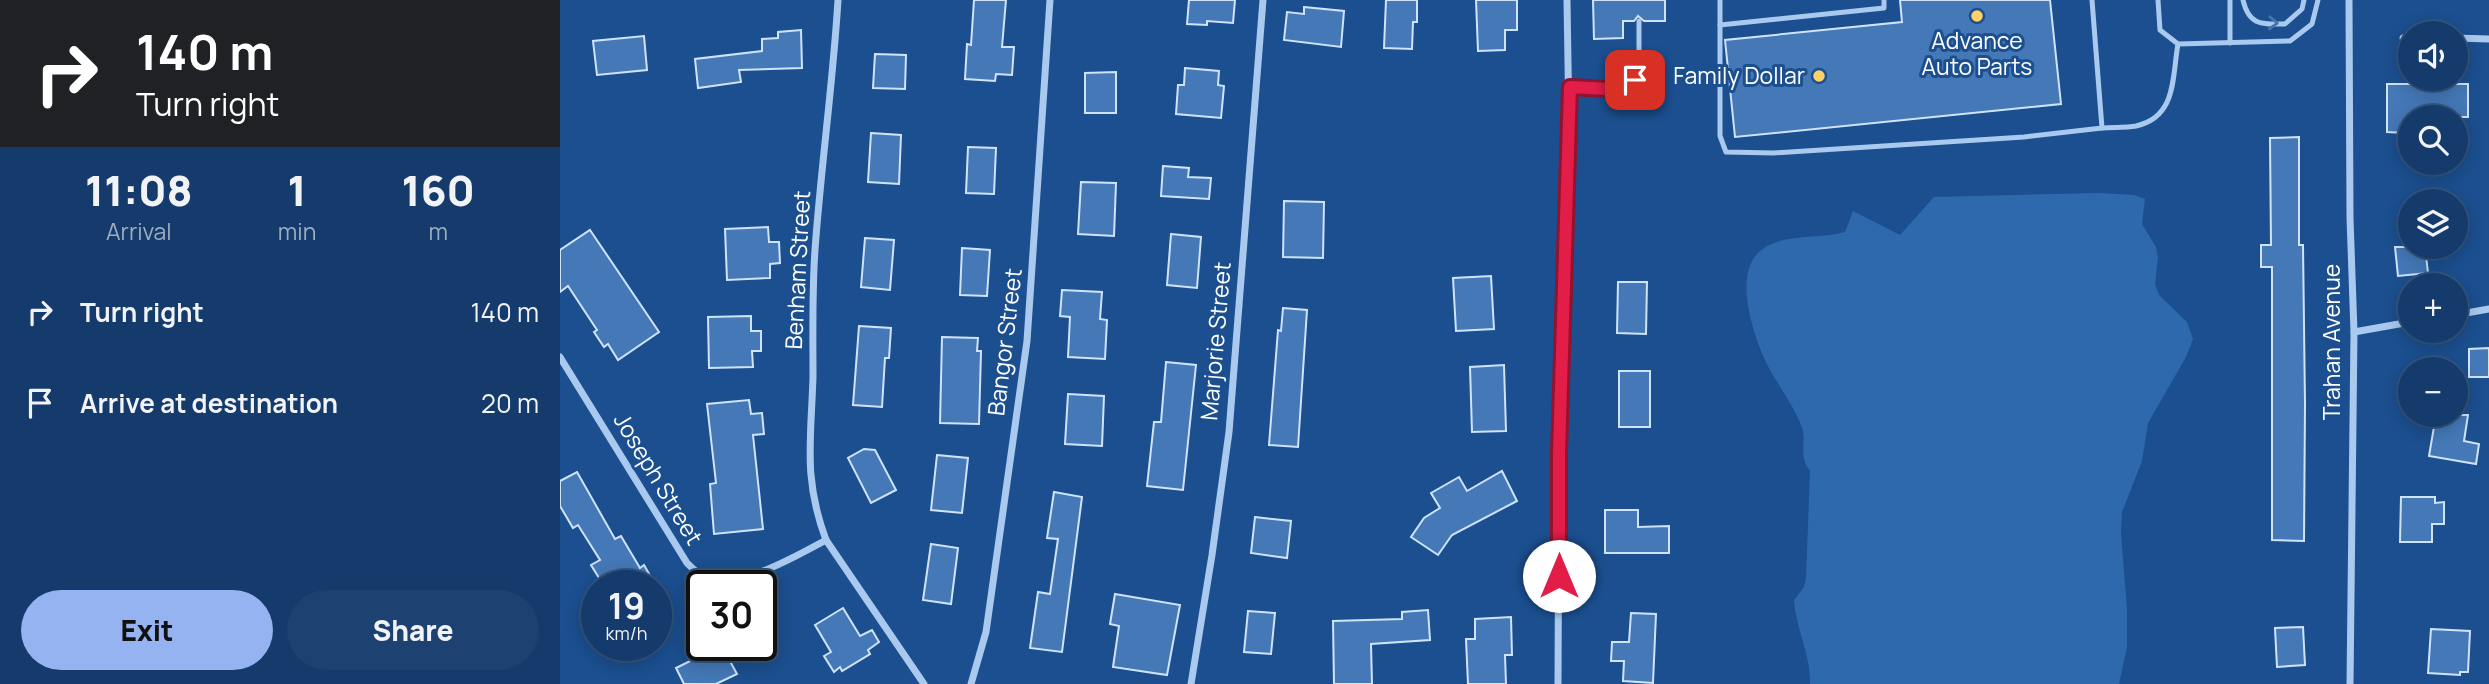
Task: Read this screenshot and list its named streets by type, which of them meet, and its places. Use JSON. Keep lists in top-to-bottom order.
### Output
{
  "streets": {
    "street": [
      "Benham Street",
      "Marjorie Street",
      "Bangor Street",
      "Trahan Avenue",
      "Joseph Street"
    ]
  },
  "crossings": [
    ["Benham Street", "Joseph Street"]
  ],
  "places": ["Advance Auto Parts", "Family Dollar"],
  "page": {
    "turn": ["140 m", "Turn right"],
    "map_buttons": ["+", "−"],
    "eta": [
      "11:08",
      "Arrival",
      "1",
      "min",
      "160",
      "m"
    ],
    "list": [
      {
        "name": "Turn right",
        "value": "140 m"
      },
      {
        "name": "Arrive at destination",
        "value": "20 m"
      }
    ],
    "speed": "19 km/h",
    "limit": "30",
    "buttons": ["Exit", "Share"]
  }
}
